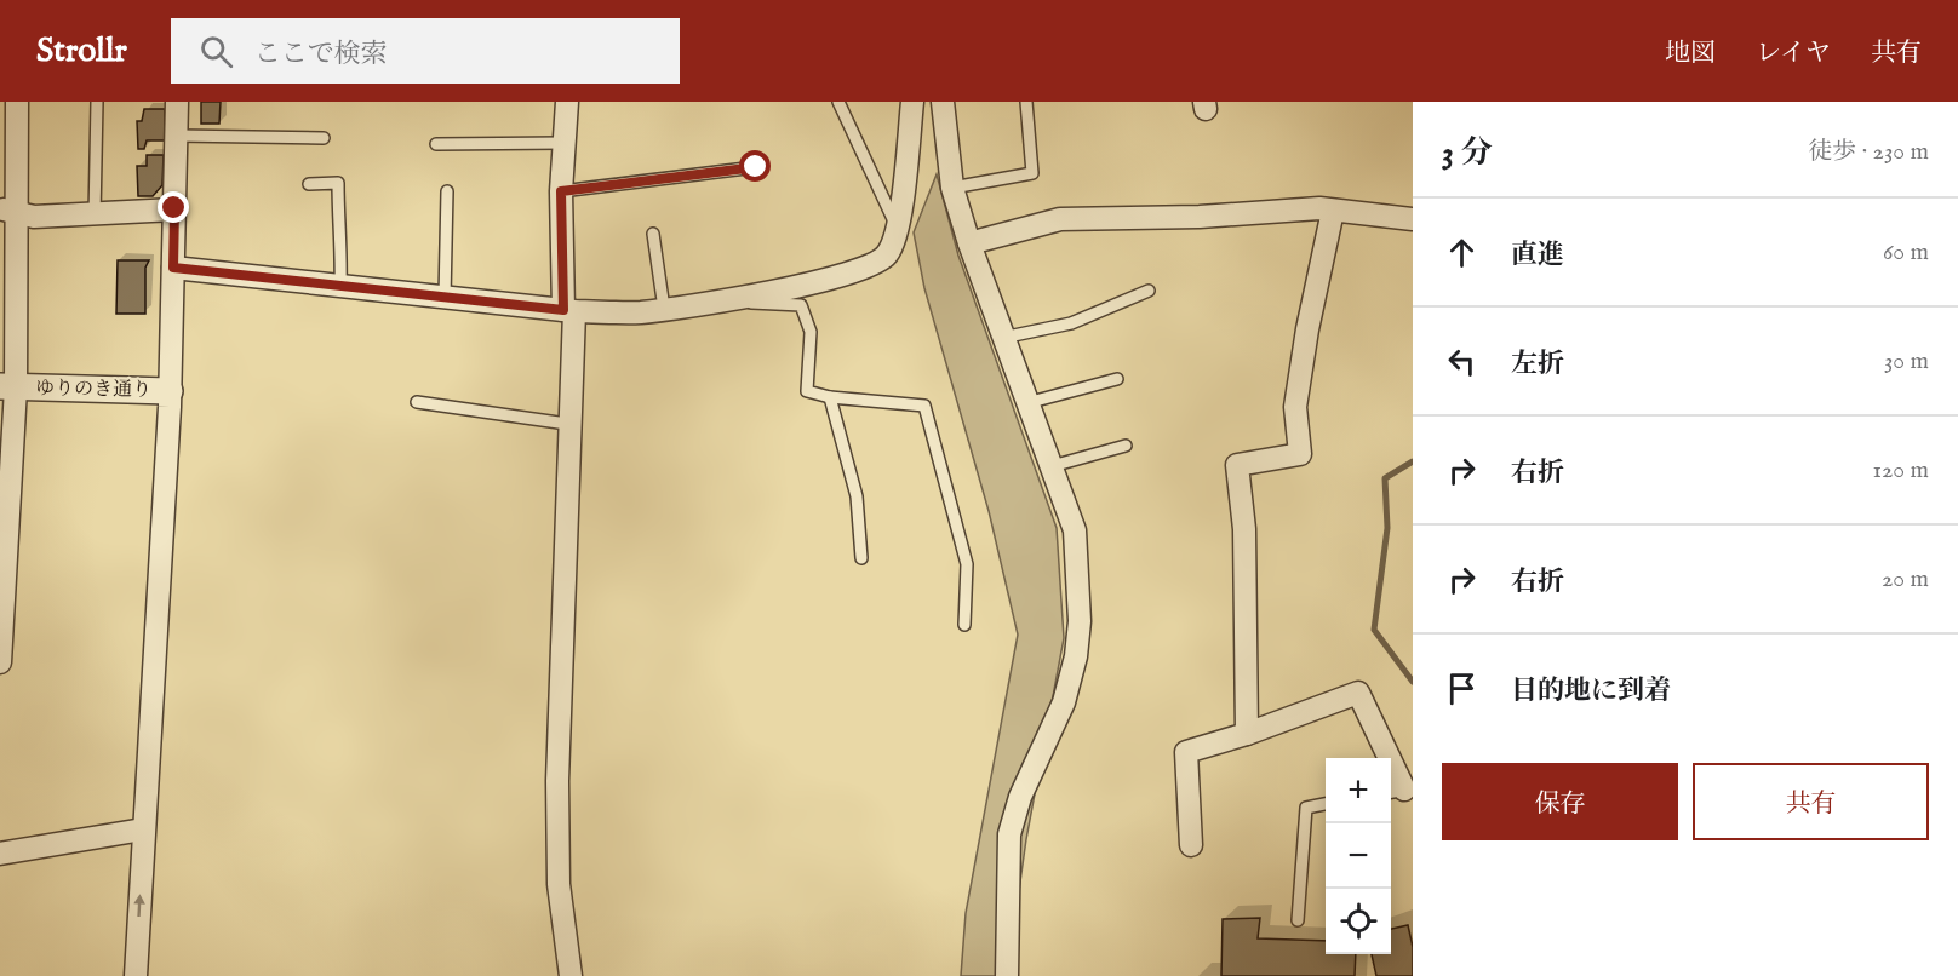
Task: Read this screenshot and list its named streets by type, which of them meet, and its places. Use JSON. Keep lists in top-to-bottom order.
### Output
{
  "streets": {
    "street": ["ゆりのき通り"]
  },
  "page": {
    "header": "Strollr",
    "search": "ここで検索",
    "nav": ["地図", "レイヤ", "共有"],
    "heading": ["3 分", "徒歩 · 230 m"],
    "list": [
      ["直進", "60 m"],
      ["左折", "30 m"],
      ["右折", "120 m"],
      ["右折", "20 m"],
      "目的地に到着"
    ],
    "buttons": ["保存", "共有"],
    "map_buttons": ["+", "−"]
  }
}
